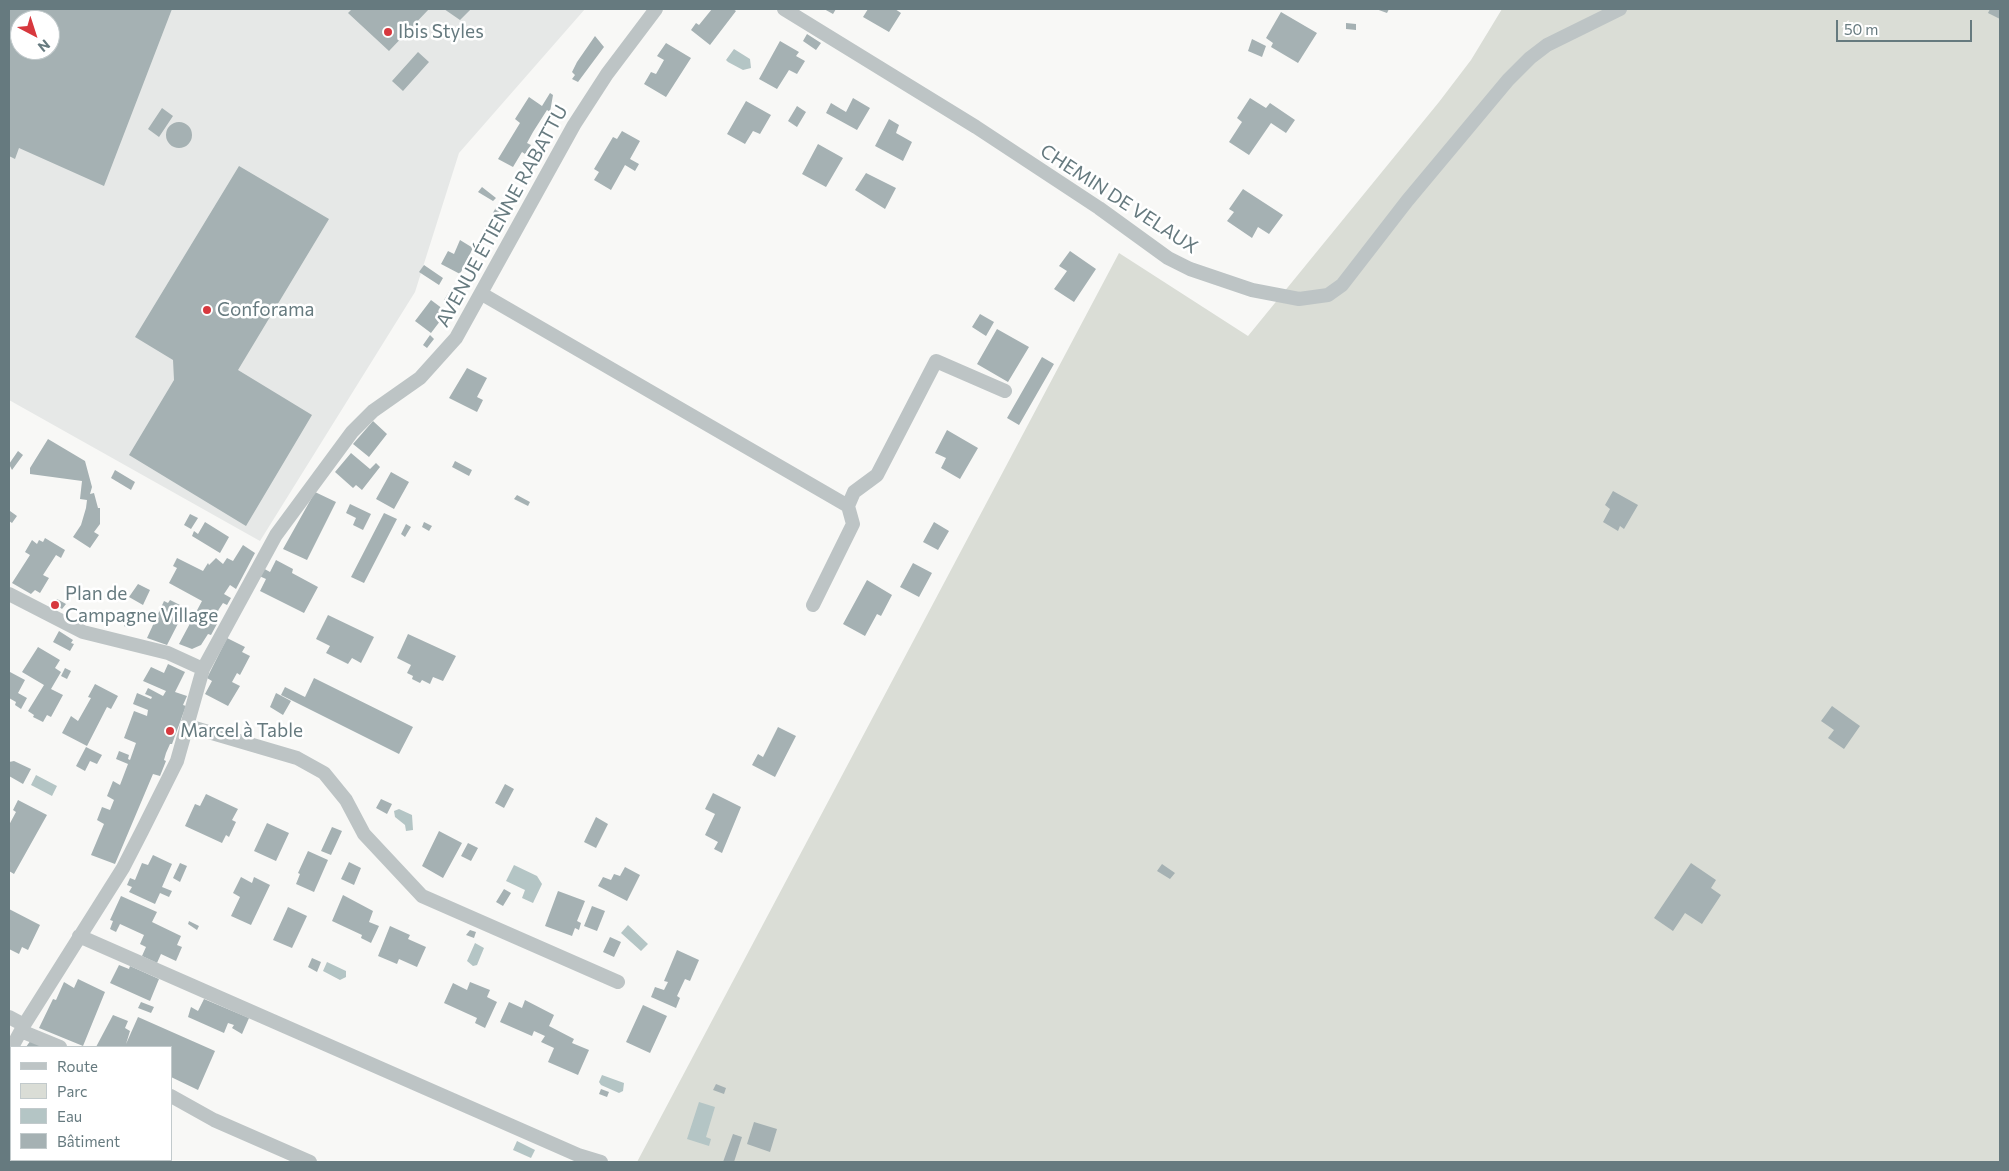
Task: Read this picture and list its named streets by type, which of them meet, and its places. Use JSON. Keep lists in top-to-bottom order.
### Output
{
  "streets": {
    "street": ["CHEMIN DE VELAUX", "AVENUE ÉTIENNE RABATTU"]
  },
  "places": [
    "Ibis Styles",
    "Conforama",
    "Plan de Campagne Village",
    "Marcel à Table"
  ],
  "legend": [
    "Route",
    "Parc",
    "Eau",
    "Bâtiment"
  ],
  "scale_bar": "50 m",
  "north": "bottom right"
}
